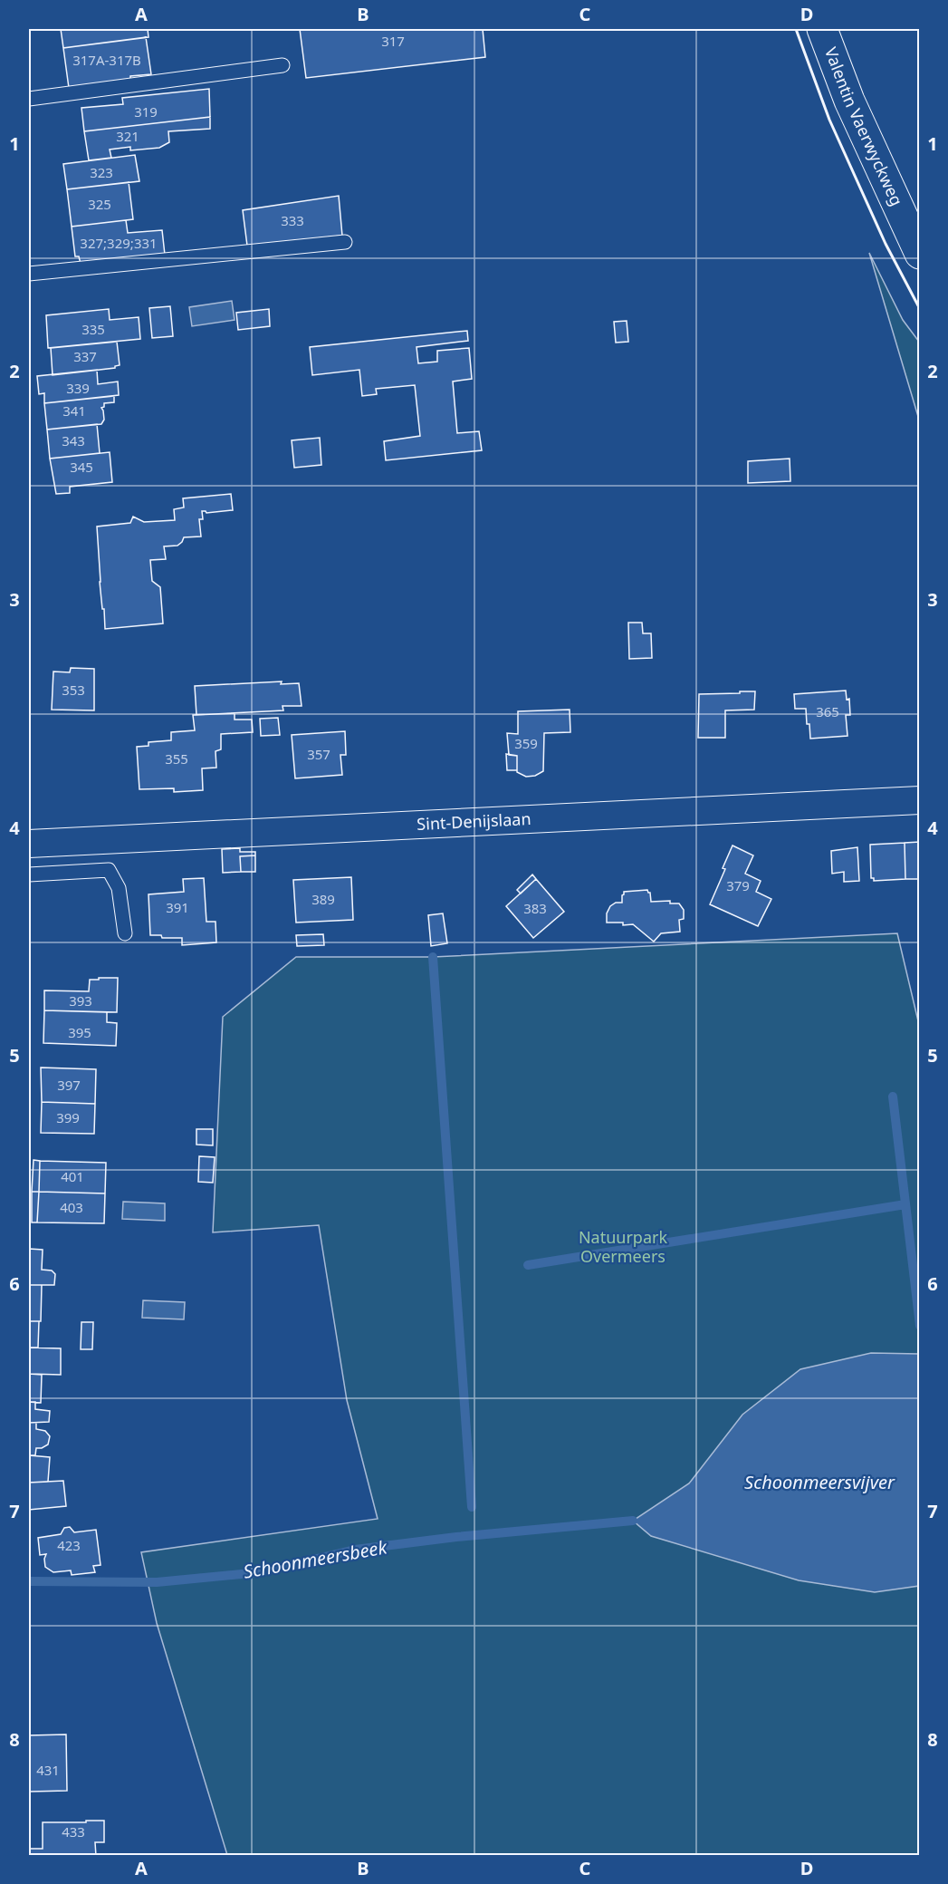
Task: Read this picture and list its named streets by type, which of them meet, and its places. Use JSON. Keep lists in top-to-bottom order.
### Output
{
  "streets": {
    "main road": ["Valentin Vaerwyckweg"],
    "street": ["Sint-Denijslaan"]
  },
  "water": ["Schoonmeersvijver", "Schoonmeersbeek"],
  "parks": ["Natuurpark Overmeers"],
  "house_numbers": [
    "317",
    "317A-317B",
    "319",
    "321",
    "323",
    "325",
    "333",
    "327;329;331",
    "335",
    "337",
    "339",
    "341",
    "343",
    "345",
    "353",
    "365",
    "359",
    "357",
    "355",
    "379",
    "389",
    "391",
    "383",
    "393",
    "395",
    "397",
    "399",
    "401",
    "403",
    "423",
    "431",
    "433"
  ],
  "grid": {
    "columns": [
      "A",
      "B",
      "C",
      "D"
    ],
    "rows": [
      "1",
      "2",
      "3",
      "4",
      "5",
      "6",
      "7",
      "8"
    ]
  }
}
